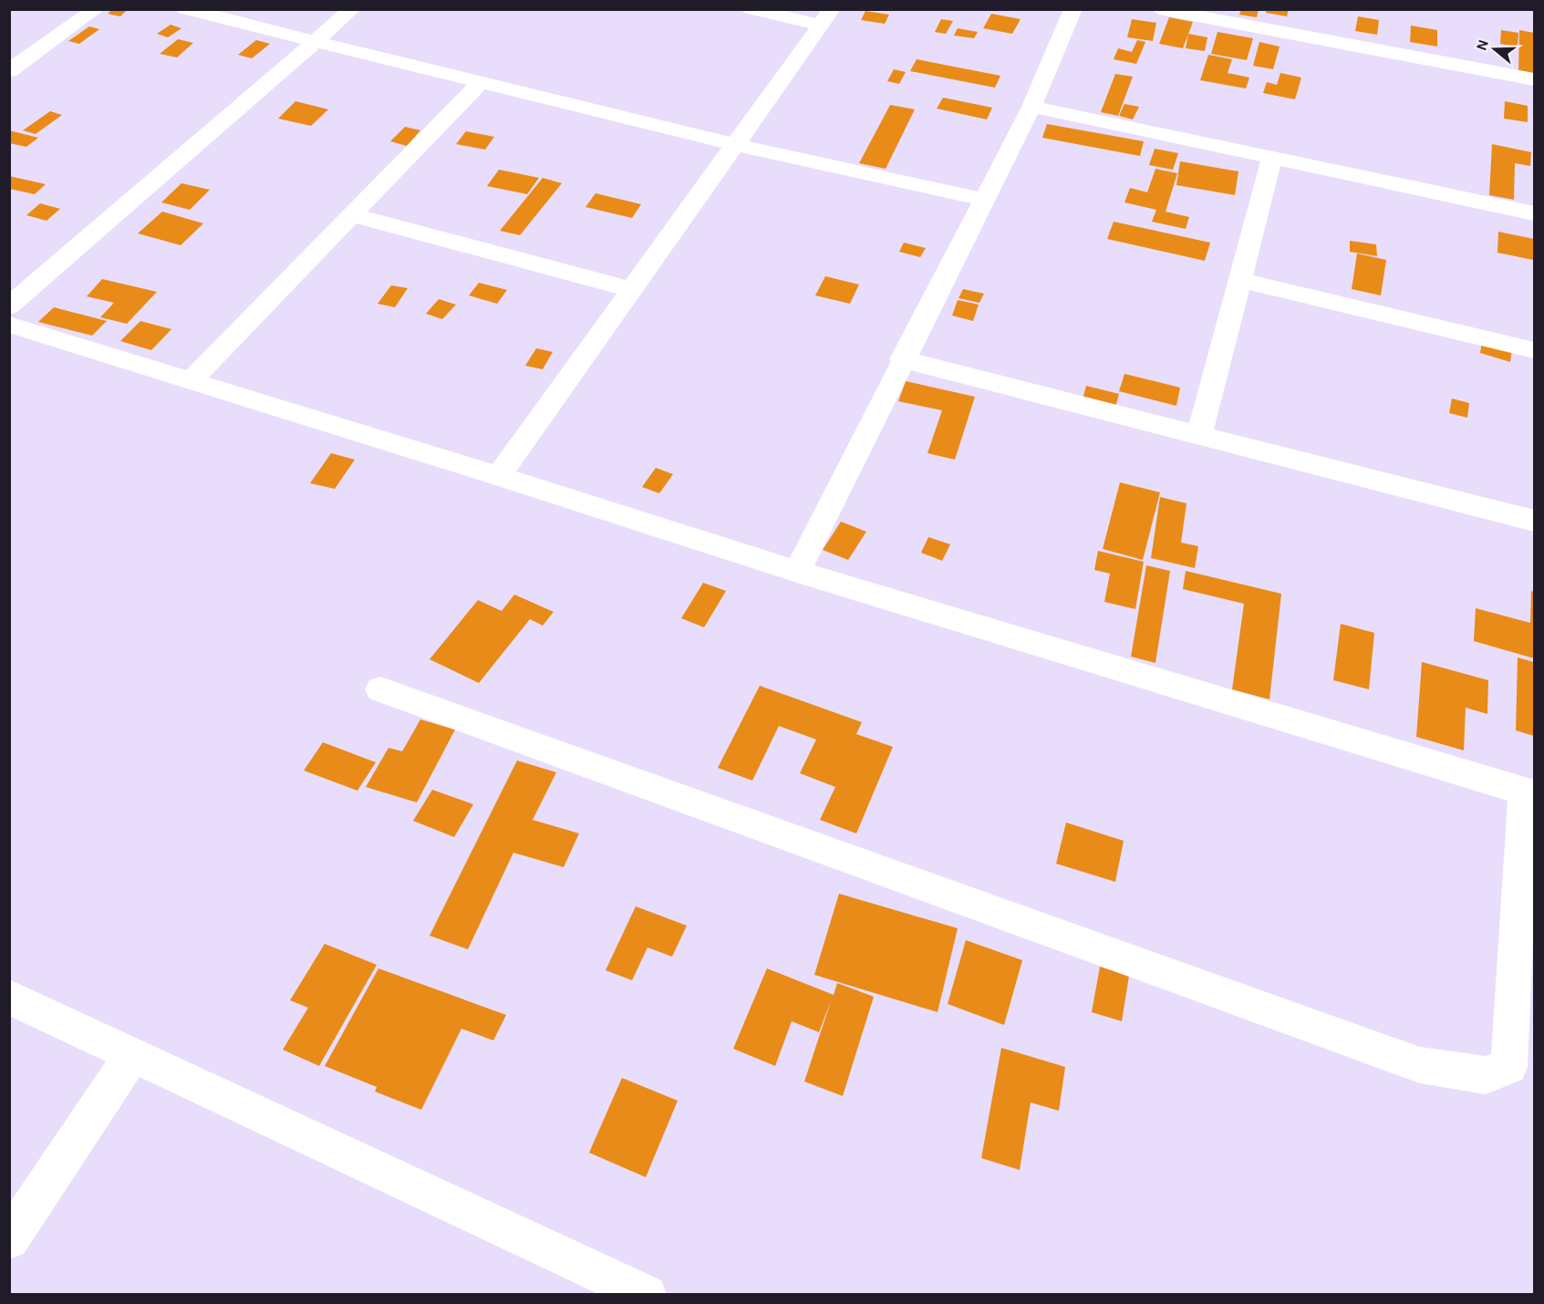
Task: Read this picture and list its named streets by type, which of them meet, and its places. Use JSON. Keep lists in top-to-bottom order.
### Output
{
  "north": "left"
}
